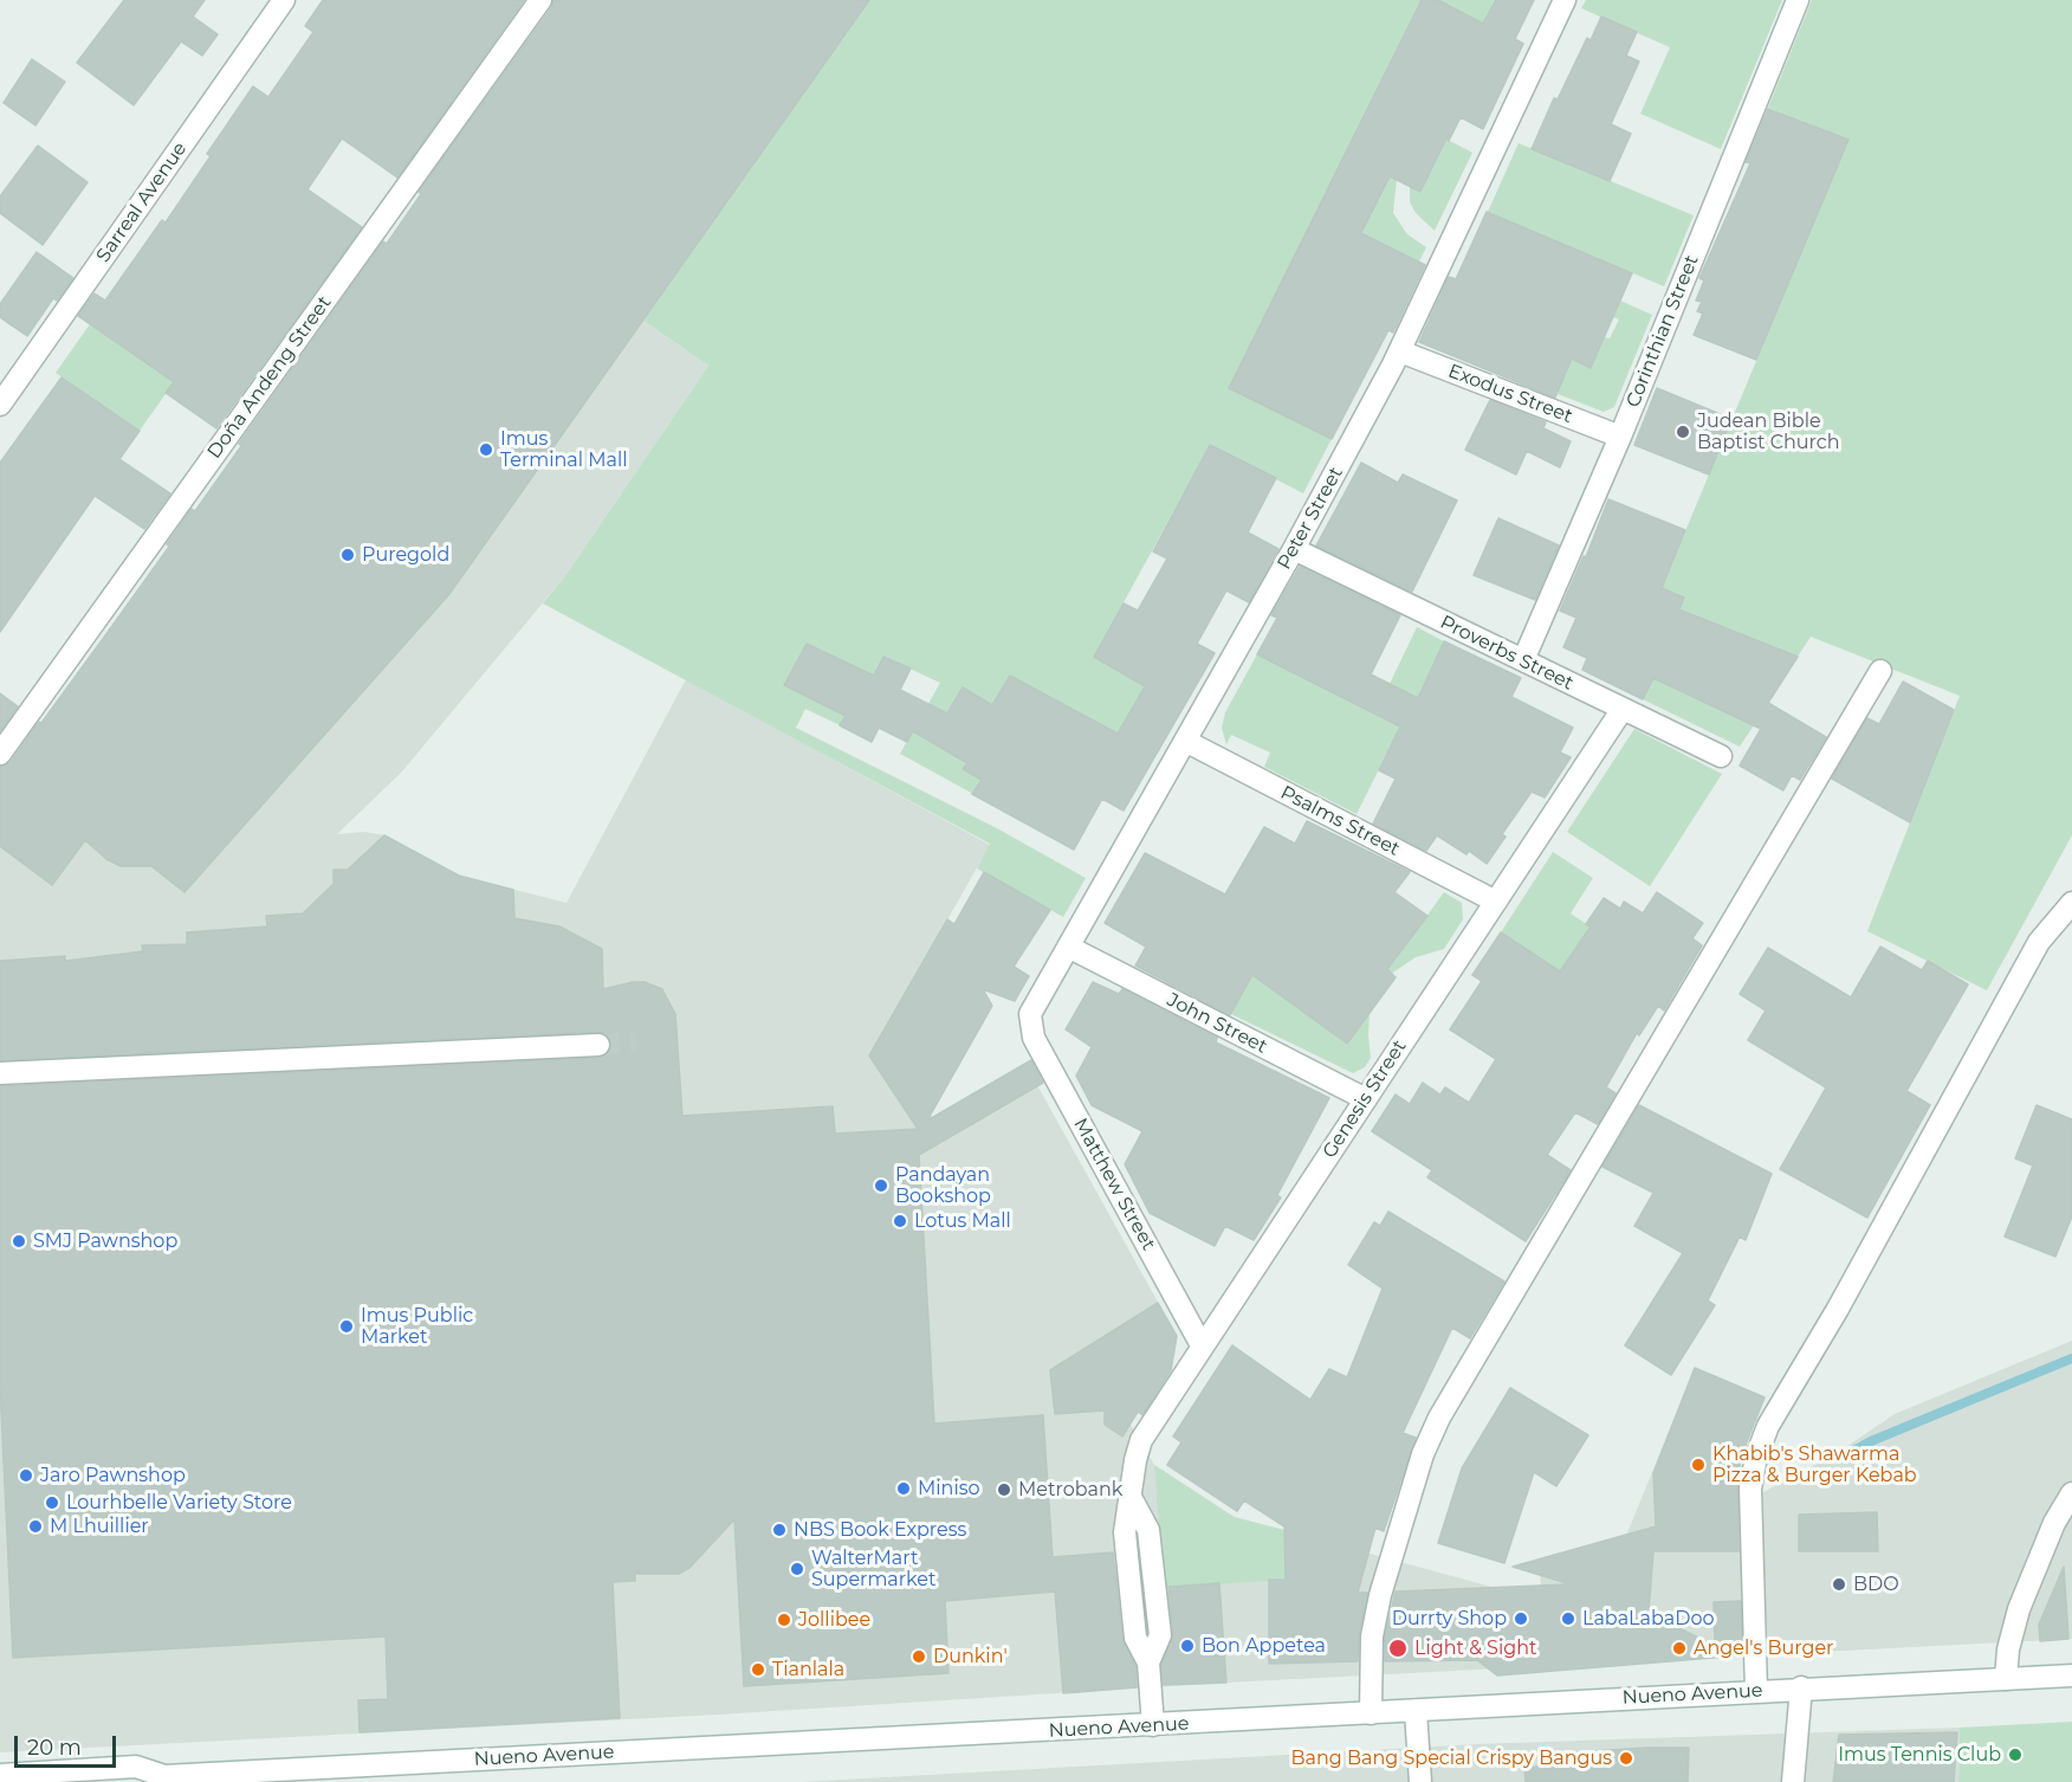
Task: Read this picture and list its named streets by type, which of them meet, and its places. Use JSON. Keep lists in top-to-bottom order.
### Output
{
  "streets": {
    "street": [
      "Sarreal Avenue",
      "Corinthian Street",
      "Doña Andeng Street",
      "Exodus Street",
      "Peter Street",
      "Proverbs Street",
      "Psalms Street",
      "John Street",
      "Genesis Street",
      "Matthew Street",
      "Nueno Avenue"
    ]
  },
  "crossings": [
    ["Corinthian Street", "Exodus Street"],
    ["Corinthian Street", "Proverbs Street"],
    ["Exodus Street", "Peter Street"],
    ["Peter Street", "Proverbs Street"],
    ["Peter Street", "Psalms Street"],
    ["Peter Street", "John Street"],
    ["Peter Street", "Matthew Street"],
    ["Proverbs Street", "Genesis Street"],
    ["Psalms Street", "Genesis Street"],
    ["John Street", "Genesis Street"],
    ["Genesis Street", "Matthew Street"],
    ["Genesis Street", "Nueno Avenue"]
  ],
  "places": [
    "Judean Bible Baptist Church",
    "Imus Terminal Mall",
    "Puregold",
    "Pandayan Bookshop",
    "Lotus Mall",
    "SMJ Pawnshop",
    "Imus Public Market",
    "Khabib's Shawarma Pizza & Burger Kebab",
    "Jaro Pawnshop",
    "Miniso",
    "Metrobank",
    "Lourhbelle Variety Store",
    "M Lhuillier",
    "NBS Book Express",
    "WalterMart Supermarket",
    "BDO",
    "Durrty Shop",
    "LabaLabaDoo",
    "Jollibee",
    "Bon Appetea",
    "Light & Sight",
    "Angel's Burger",
    "Dunkin'",
    "Tianlala",
    "Imus Tennis Club",
    "Bang Bang Special Crispy Bangus"
  ],
  "scale_bar": "20 m"
}
